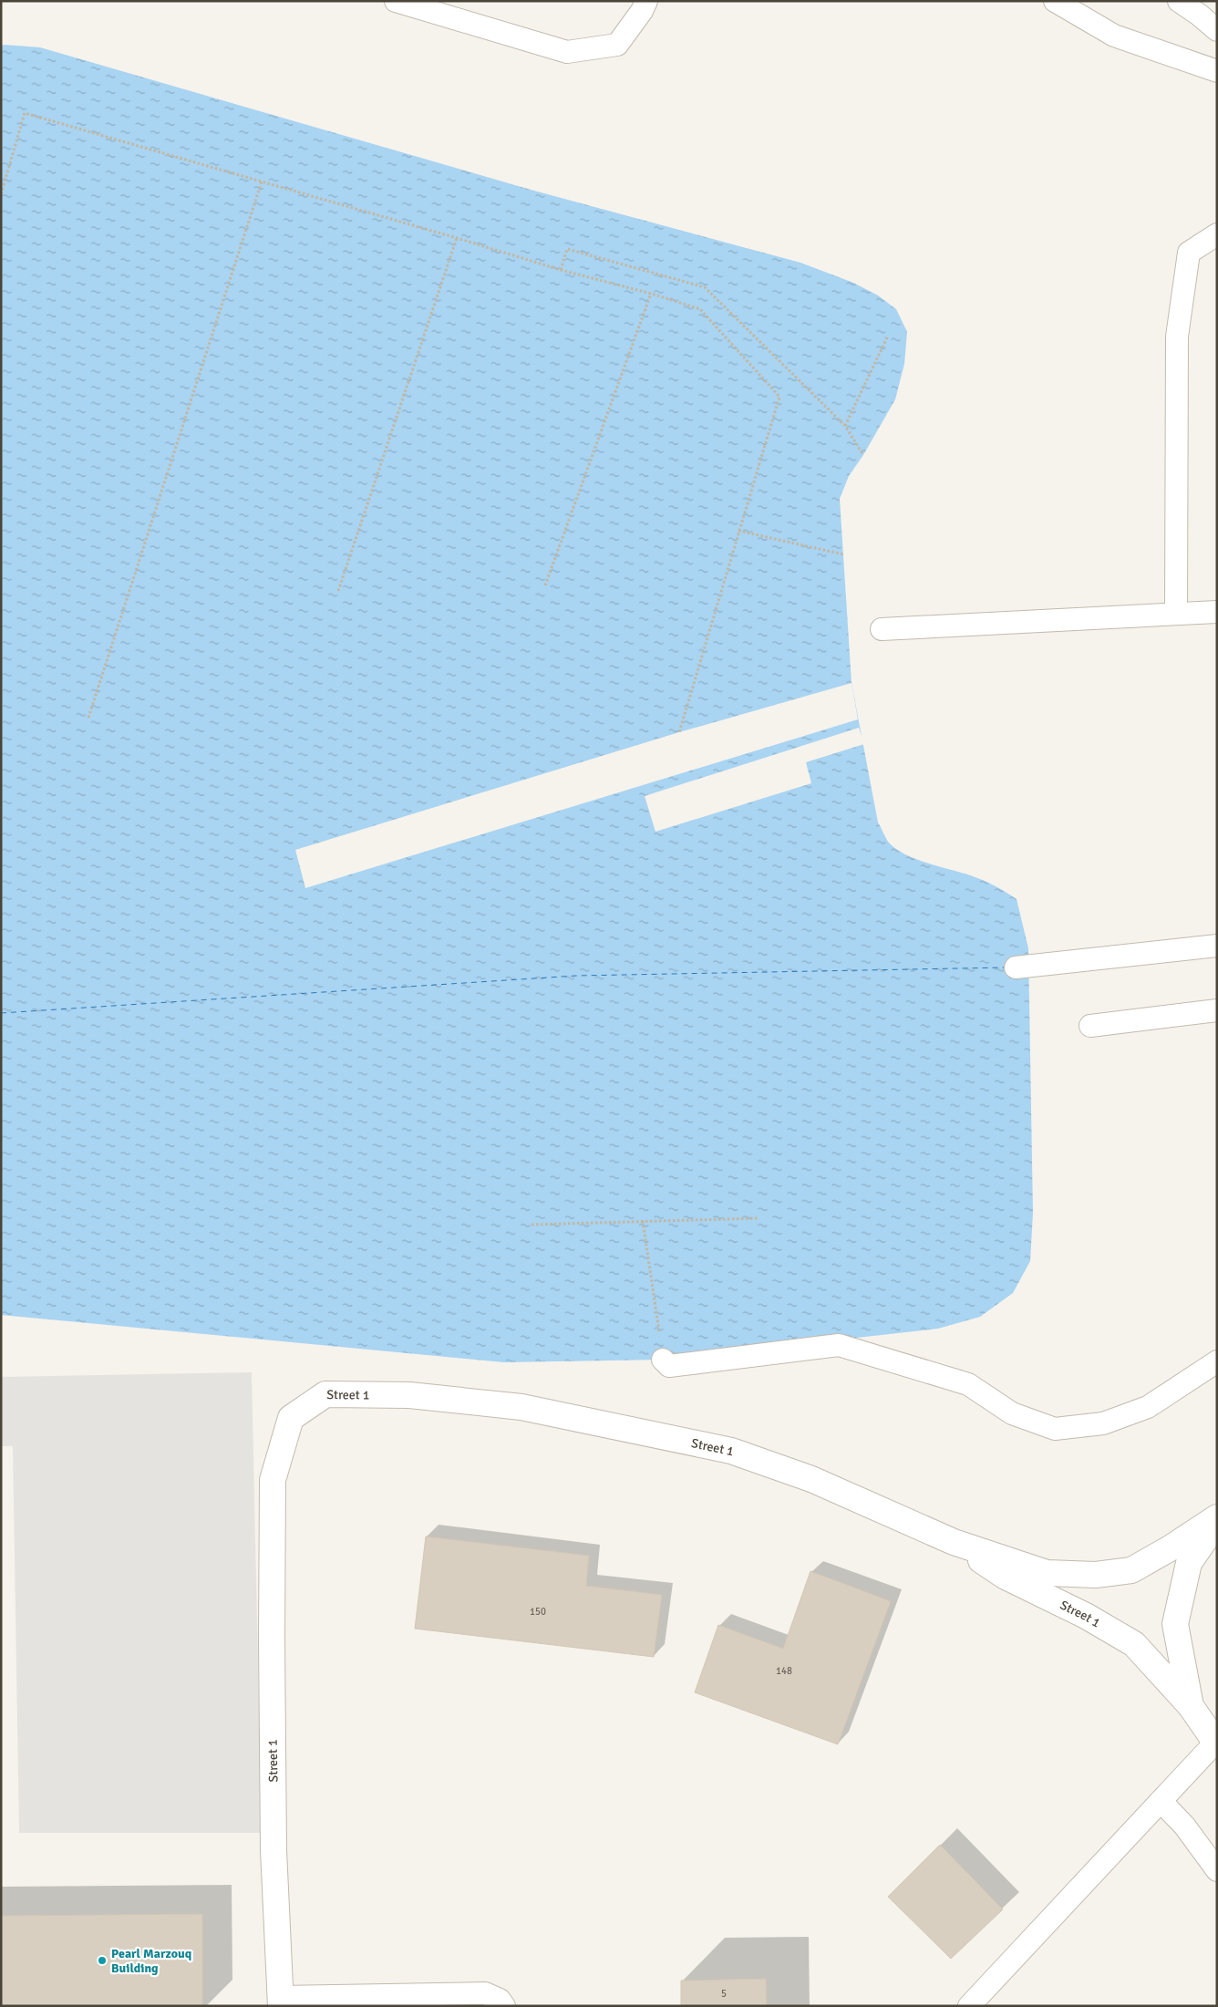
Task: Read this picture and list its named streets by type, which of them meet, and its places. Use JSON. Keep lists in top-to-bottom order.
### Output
{
  "streets": {
    "street": ["Street 1"]
  },
  "places": ["Pearl Marzouq Building"],
  "house_numbers": ["150", "148", "5"]
}
